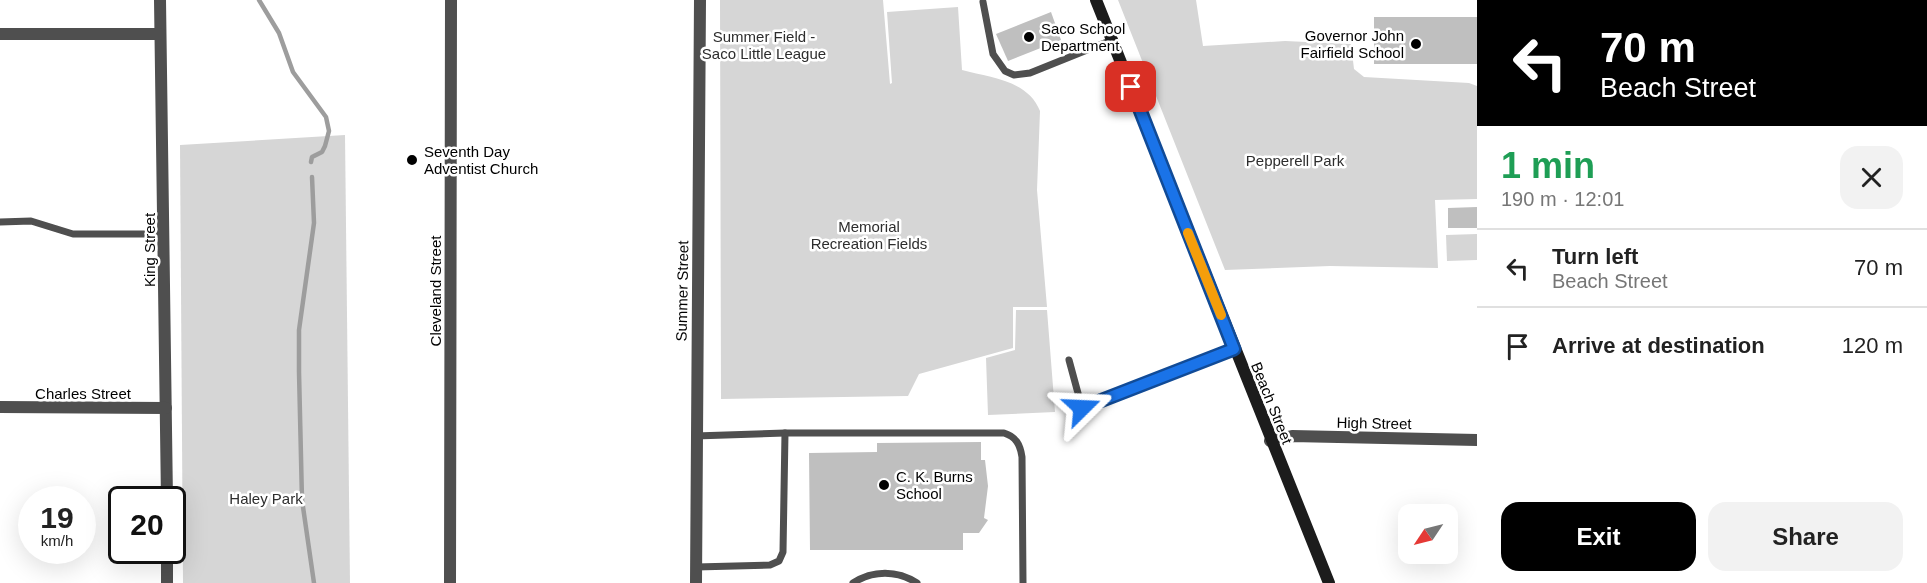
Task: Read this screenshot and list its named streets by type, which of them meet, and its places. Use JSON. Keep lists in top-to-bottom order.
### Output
{
  "streets": {
    "main road": ["Beach Street"],
    "street": [
      "King Street",
      "Cleveland Street",
      "Summer Street",
      "Charles Street",
      "High Street"
    ]
  },
  "crossings": [
    ["King Street", "Charles Street"],
    ["Beach Street", "High Street"]
  ],
  "parks": [
    "Summer Field - Saco Little League",
    "Pepperell Park",
    "Memorial Recreation Fields",
    "Haley Park"
  ],
  "places": [
    "Saco School Department",
    "Governor John Fairfield School",
    "Seventh Day Adventist Church",
    "C. K. Burns School"
  ],
  "north": "bottom left",
  "page": {
    "turn": ["70 m", "Beach Street"],
    "heading": ["1 min", "190 m · 12:01"],
    "list": [
      {
        "name": "Turn left",
        "note": "Beach Street",
        "value": "70 m"
      },
      {
        "name": "Arrive at destination",
        "value": "120 m"
      }
    ],
    "speed": "19 km/h",
    "limit": "20",
    "buttons": ["Exit", "Share"]
  }
}
